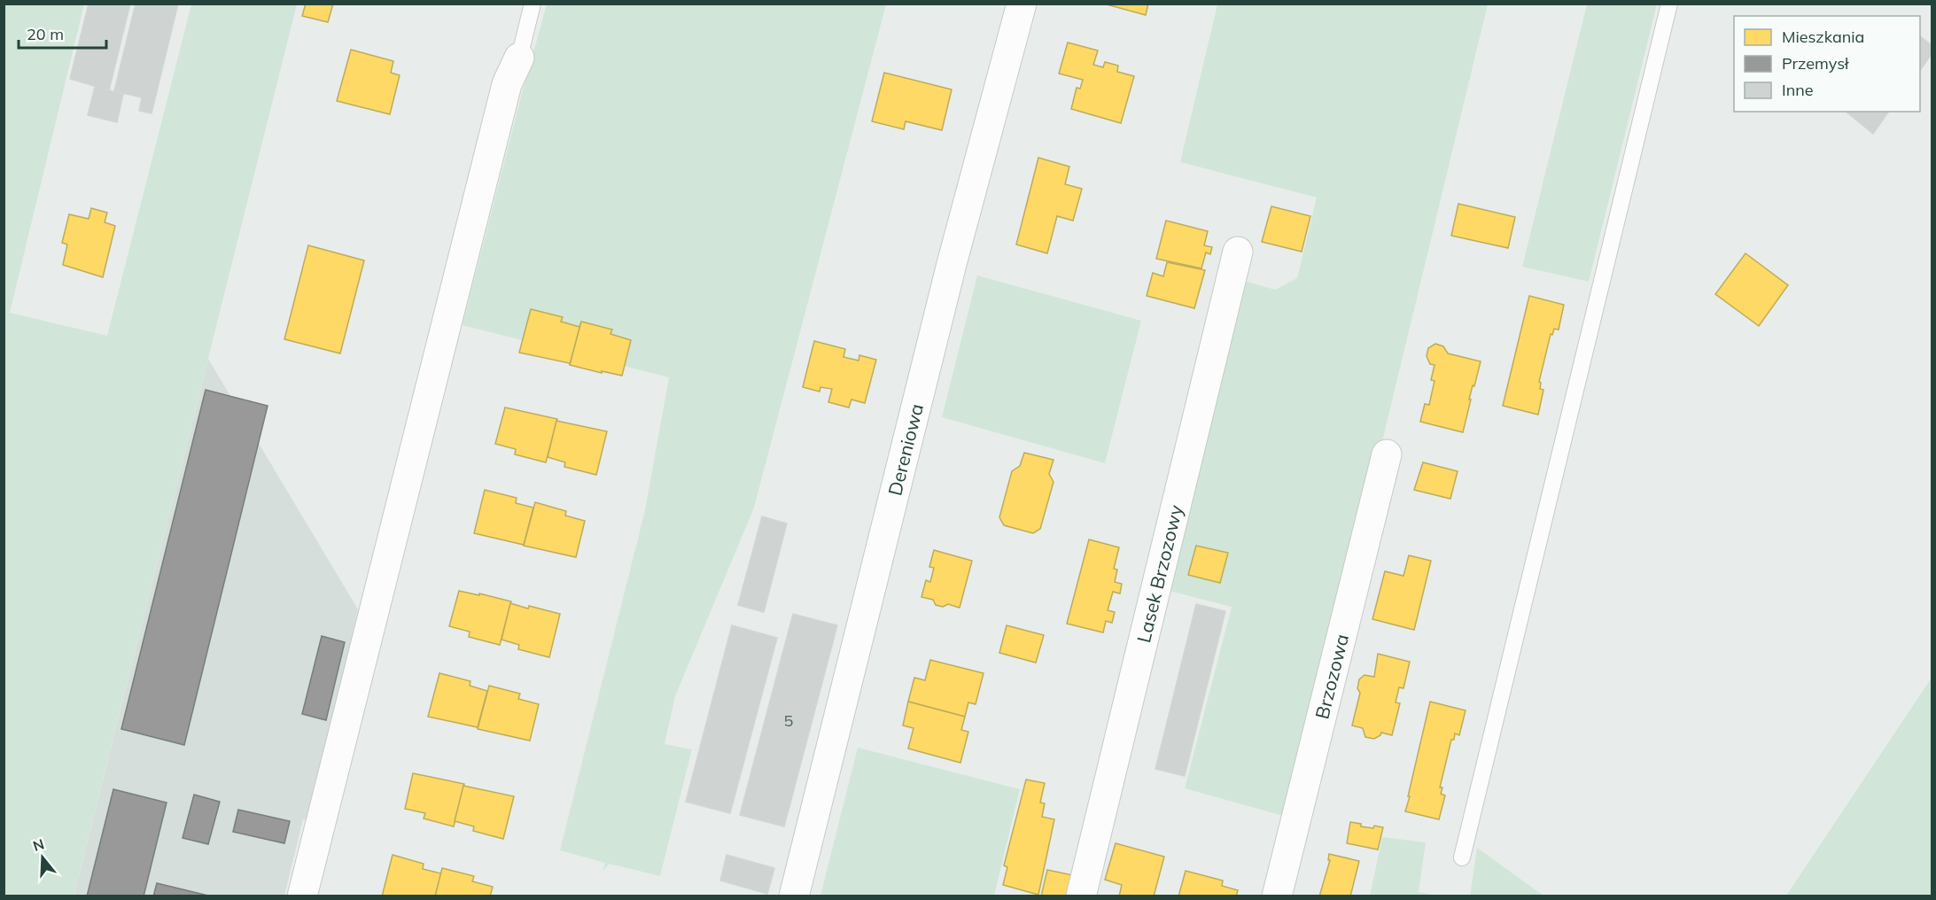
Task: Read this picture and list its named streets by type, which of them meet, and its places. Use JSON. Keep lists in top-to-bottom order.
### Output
{
  "streets": {
    "street": ["Dereniowa", "Lasek Brzozowy", "Brzozowa"]
  },
  "house_numbers": ["5"],
  "legend": ["Mieszkania", "Przemysł", "Inne"],
  "scale_bar": "20 m",
  "north": "top"
}
